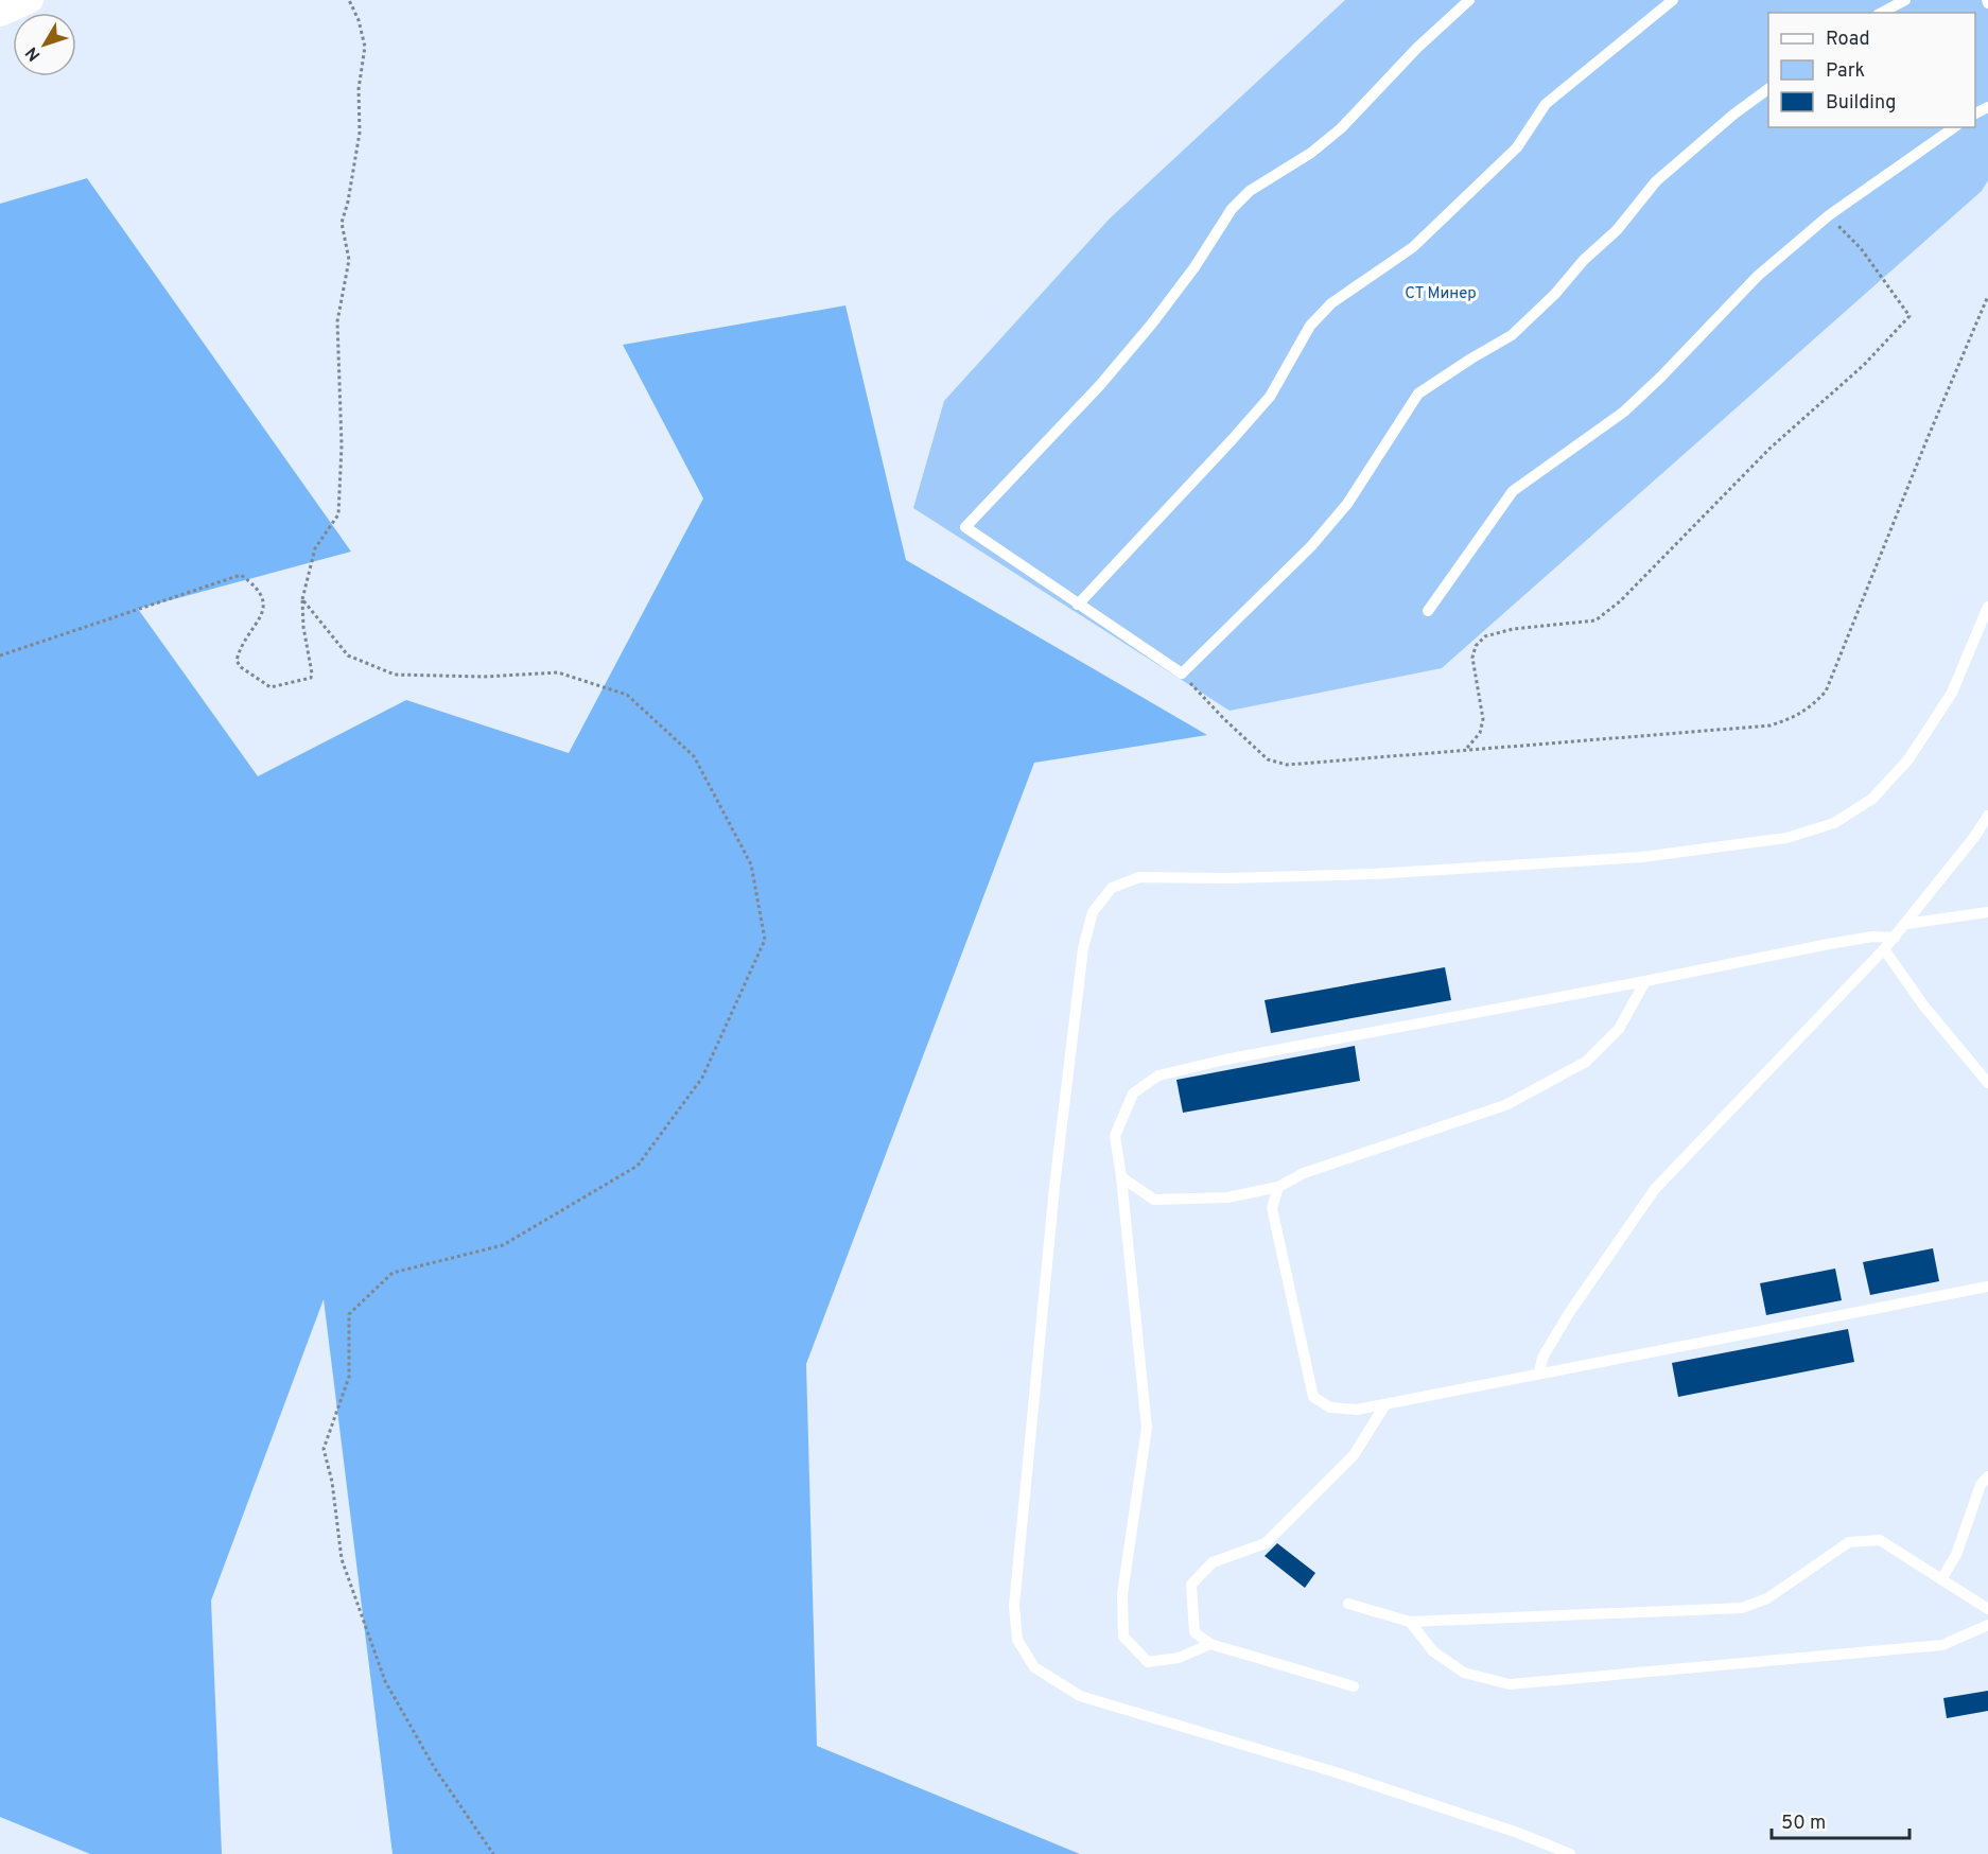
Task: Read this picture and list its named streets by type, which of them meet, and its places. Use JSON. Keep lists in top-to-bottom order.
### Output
{
  "parks": ["СТ Минер"],
  "legend": ["Road", "Park", "Building"],
  "scale_bar": "50 m",
  "north": "bottom left"
}
